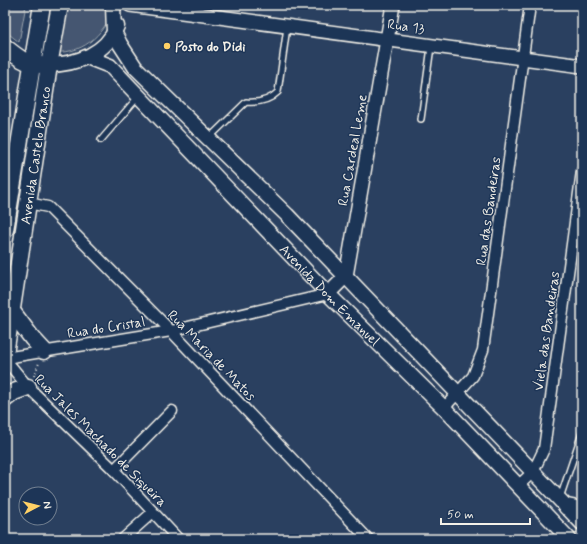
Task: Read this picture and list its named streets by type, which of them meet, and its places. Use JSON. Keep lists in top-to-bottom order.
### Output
{
  "streets": {
    "main road": ["Avenida Castelo Branco", "Avenida Dom Emanuel"],
    "street": [
      "Rua 13",
      "Rua Cardeal Leme",
      "Rua das Bandeiras",
      "Rua do Cristal",
      "Viela das Bandeiras",
      "Rua Maria de Matos",
      "Rua Jales Machado de Siqueira"
    ]
  },
  "crossings": [
    ["Rua 13", "Rua Cardeal Leme"],
    ["Rua 13", "Rua das Bandeiras"],
    ["Rua Cardeal Leme", "Avenida Dom Emanuel"],
    ["Avenida Castelo Branco", "Rua Maria de Matos"],
    ["Rua das Bandeiras", "Avenida Dom Emanuel"],
    ["Avenida Dom Emanuel", "Rua do Cristal"],
    ["Avenida Dom Emanuel", "Viela das Bandeiras"],
    ["Rua do Cristal", "Rua Maria de Matos"],
    ["Rua do Cristal", "Rua Jales Machado de Siqueira"]
  ],
  "places": ["Posto do Didi"],
  "scale_bar": "50 m",
  "north": "right"
}
